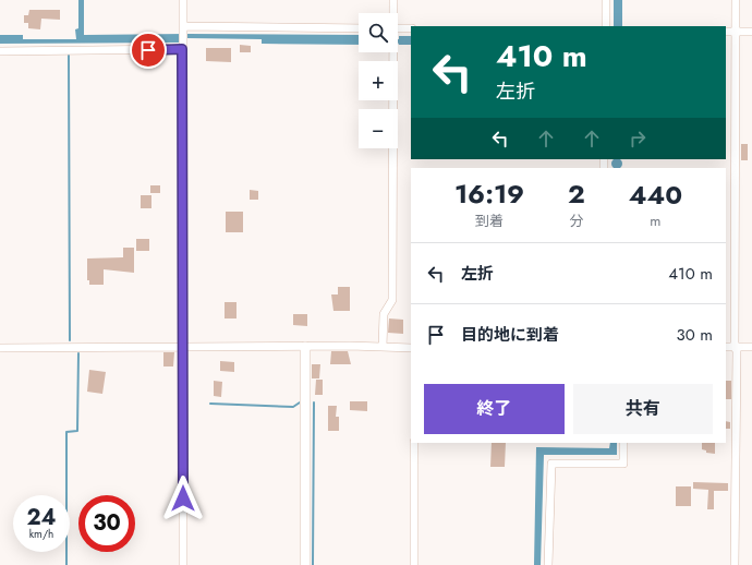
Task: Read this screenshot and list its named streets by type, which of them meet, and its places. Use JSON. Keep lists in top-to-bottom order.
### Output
{
  "page": {
    "map_buttons": ["+", "−"],
    "turn": ["410 m", "左折"],
    "eta": [
      "16:19",
      "到着",
      "2",
      "分",
      "440",
      "m"
    ],
    "list": [
      {
        "name": "左折",
        "value": "410 m"
      },
      {
        "name": "目的地に到着",
        "value": "30 m"
      }
    ],
    "buttons": ["終了", "共有"],
    "speed": "24 km/h",
    "limit": "30"
  }
}
